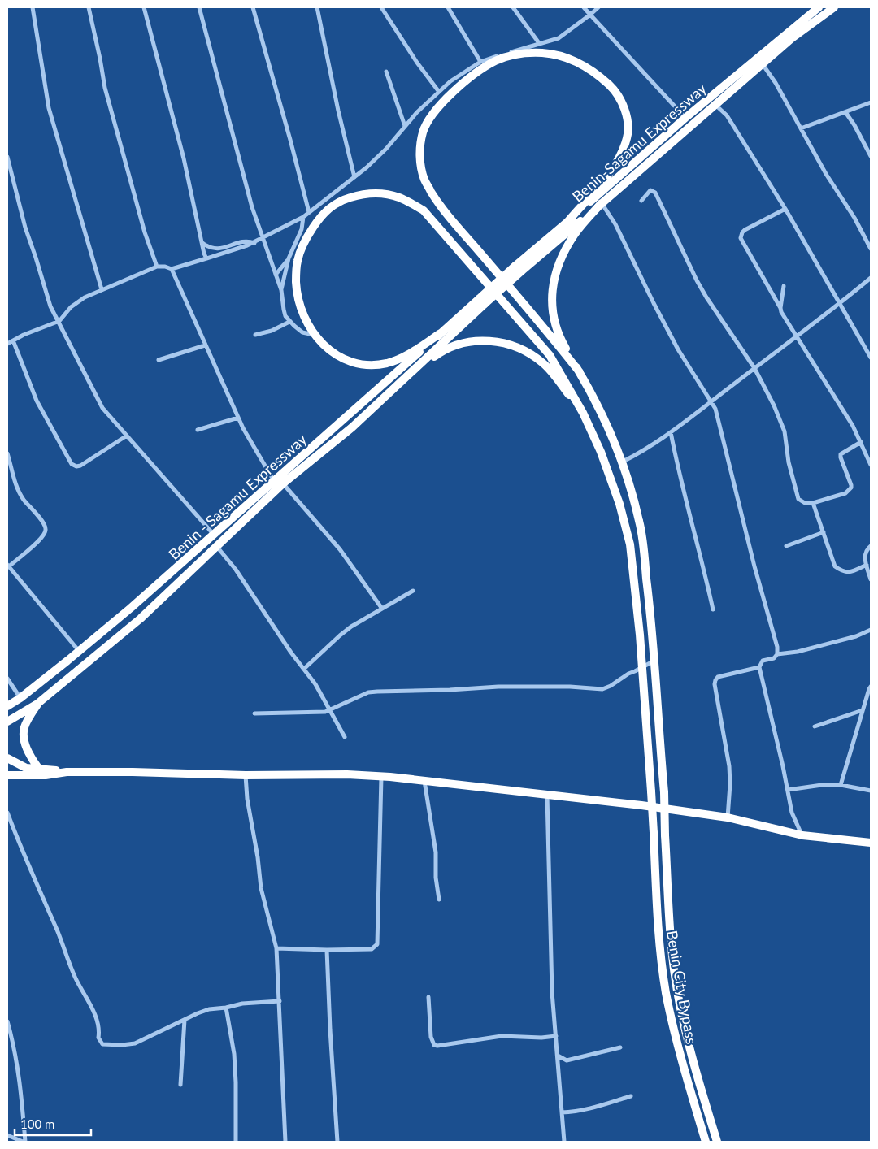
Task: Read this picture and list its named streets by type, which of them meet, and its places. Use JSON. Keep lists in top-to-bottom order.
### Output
{
  "streets": {
    "highway": ["Benin-Sagamu Expressway", "Benin - Sagamu Expressway", "Benin City Bypass"]
  },
  "scale_bar": "100 m"
}
